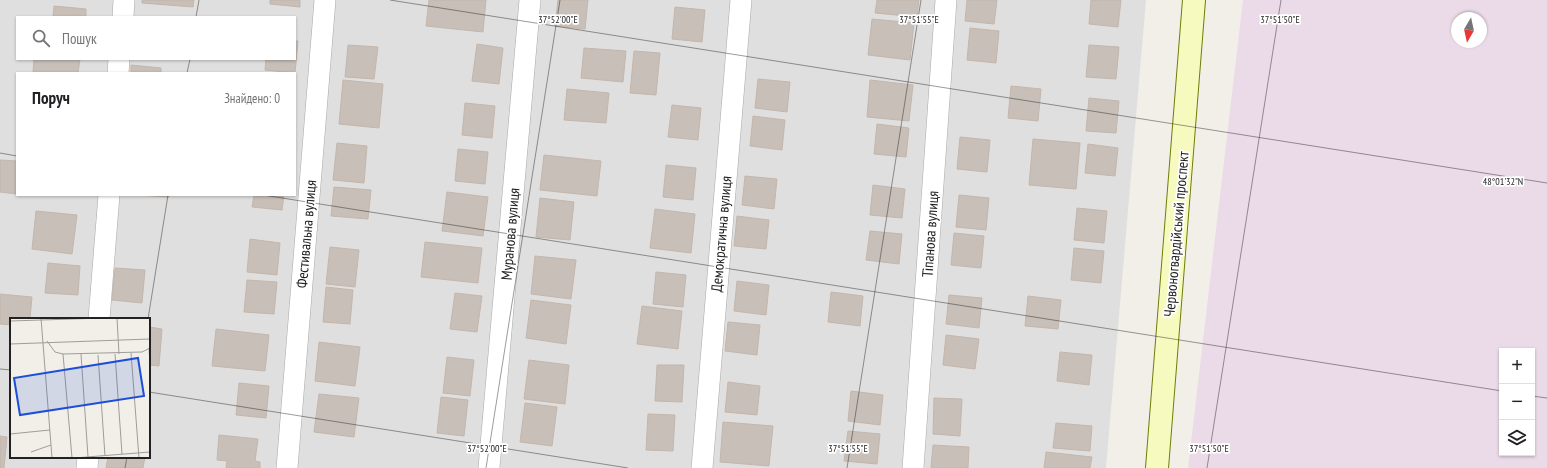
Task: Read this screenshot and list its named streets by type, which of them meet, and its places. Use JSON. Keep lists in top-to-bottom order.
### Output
{
  "streets": {
    "main road": ["Червоногвардійський проспект"],
    "street": [
      "Фестивальна вулиця",
      "Муранова вулиця",
      "Демократична вулиця",
      "Тіпанова вулиця"
    ]
  },
  "north": "bottom",
  "page": {
    "search": "Пошук",
    "heading": ["Поруч", "Знайдено: 0"],
    "map_buttons": ["+", "−"]
  },
  "coordinates": [
    "37°52'00\"E",
    "37°51'55\"E",
    "37°51'50\"E",
    "48°01'32\"N"
  ]
}
